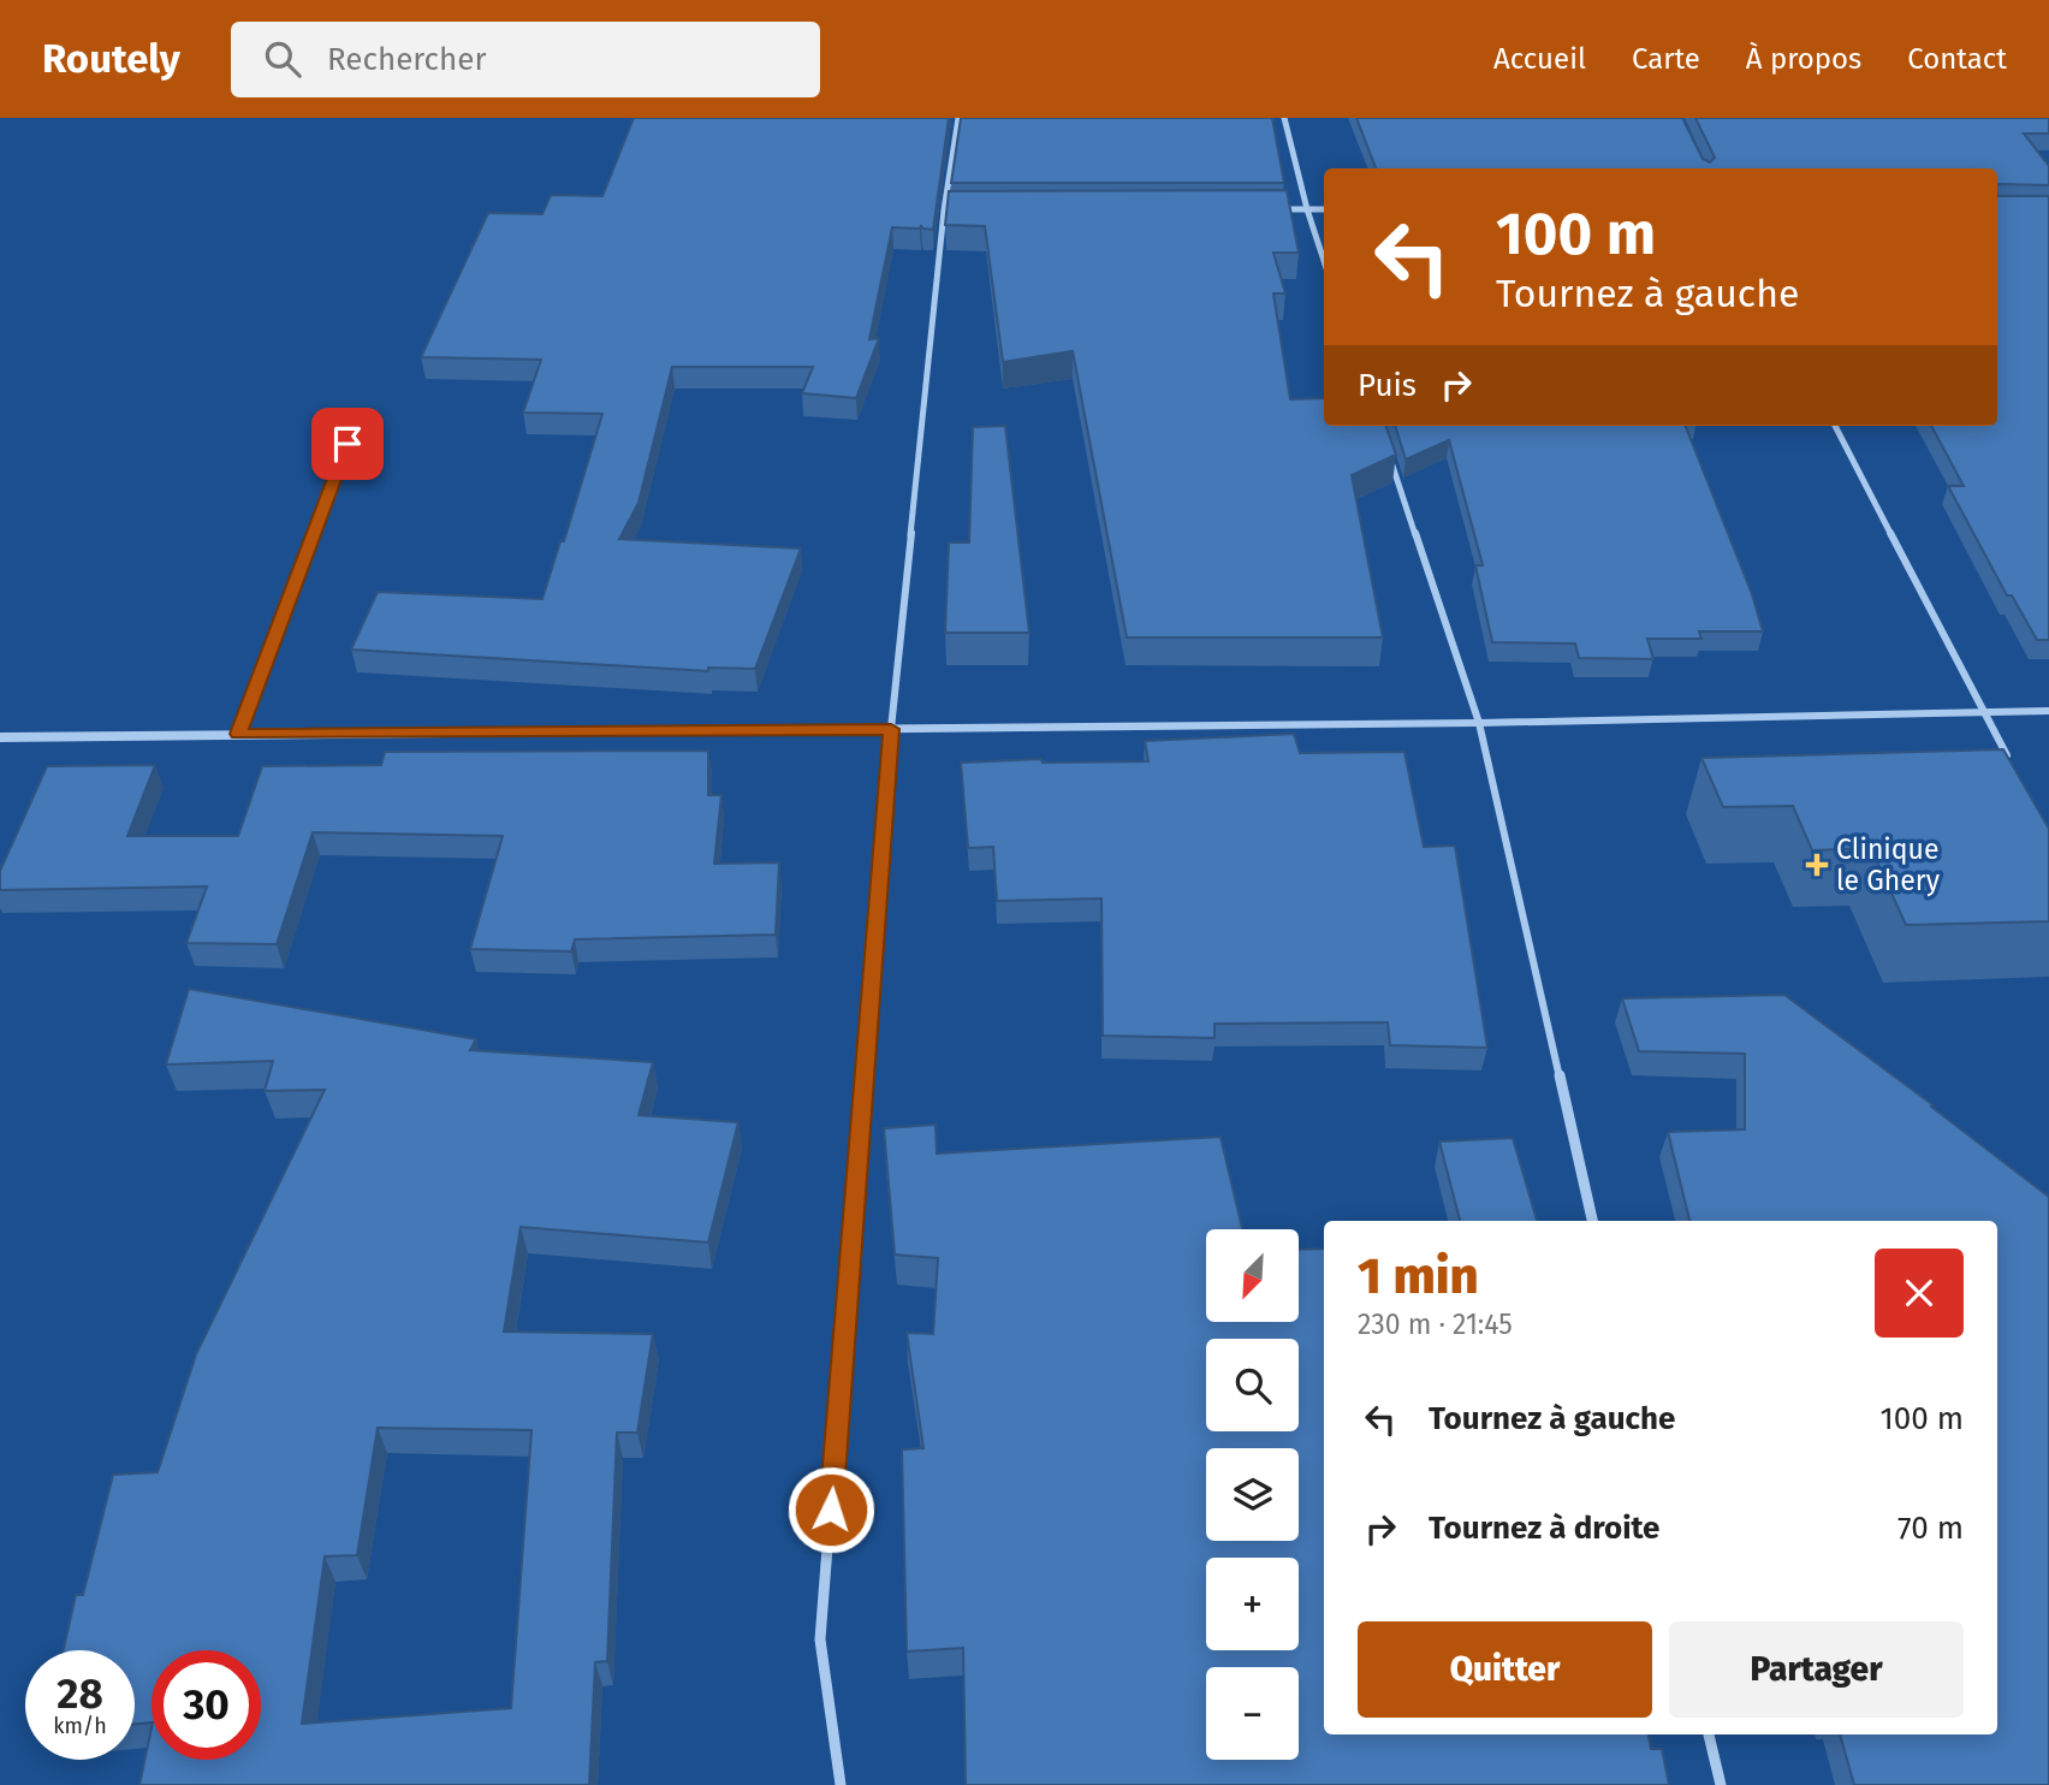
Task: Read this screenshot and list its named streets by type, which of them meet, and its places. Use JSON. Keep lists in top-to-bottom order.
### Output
{
  "places": {
    "health": ["Clinique le Ghery"]
  },
  "north": "bottom left",
  "page": {
    "header": "Routely",
    "search": "Rechercher",
    "nav": [
      "Accueil",
      "Carte",
      "À propos",
      "Contact"
    ],
    "turn": ["100 m", "Tournez à gauche"],
    "then": "Puis",
    "heading": ["1 min", "230 m · 21:45"],
    "map_buttons": ["+", "−"],
    "list": [
      {
        "name": "Tournez à gauche",
        "value": "100 m"
      },
      {
        "name": "Tournez à droite",
        "value": "70 m"
      }
    ],
    "buttons": ["Quitter", "Partager"],
    "speed": "28 km/h",
    "limit": "30"
  }
}
